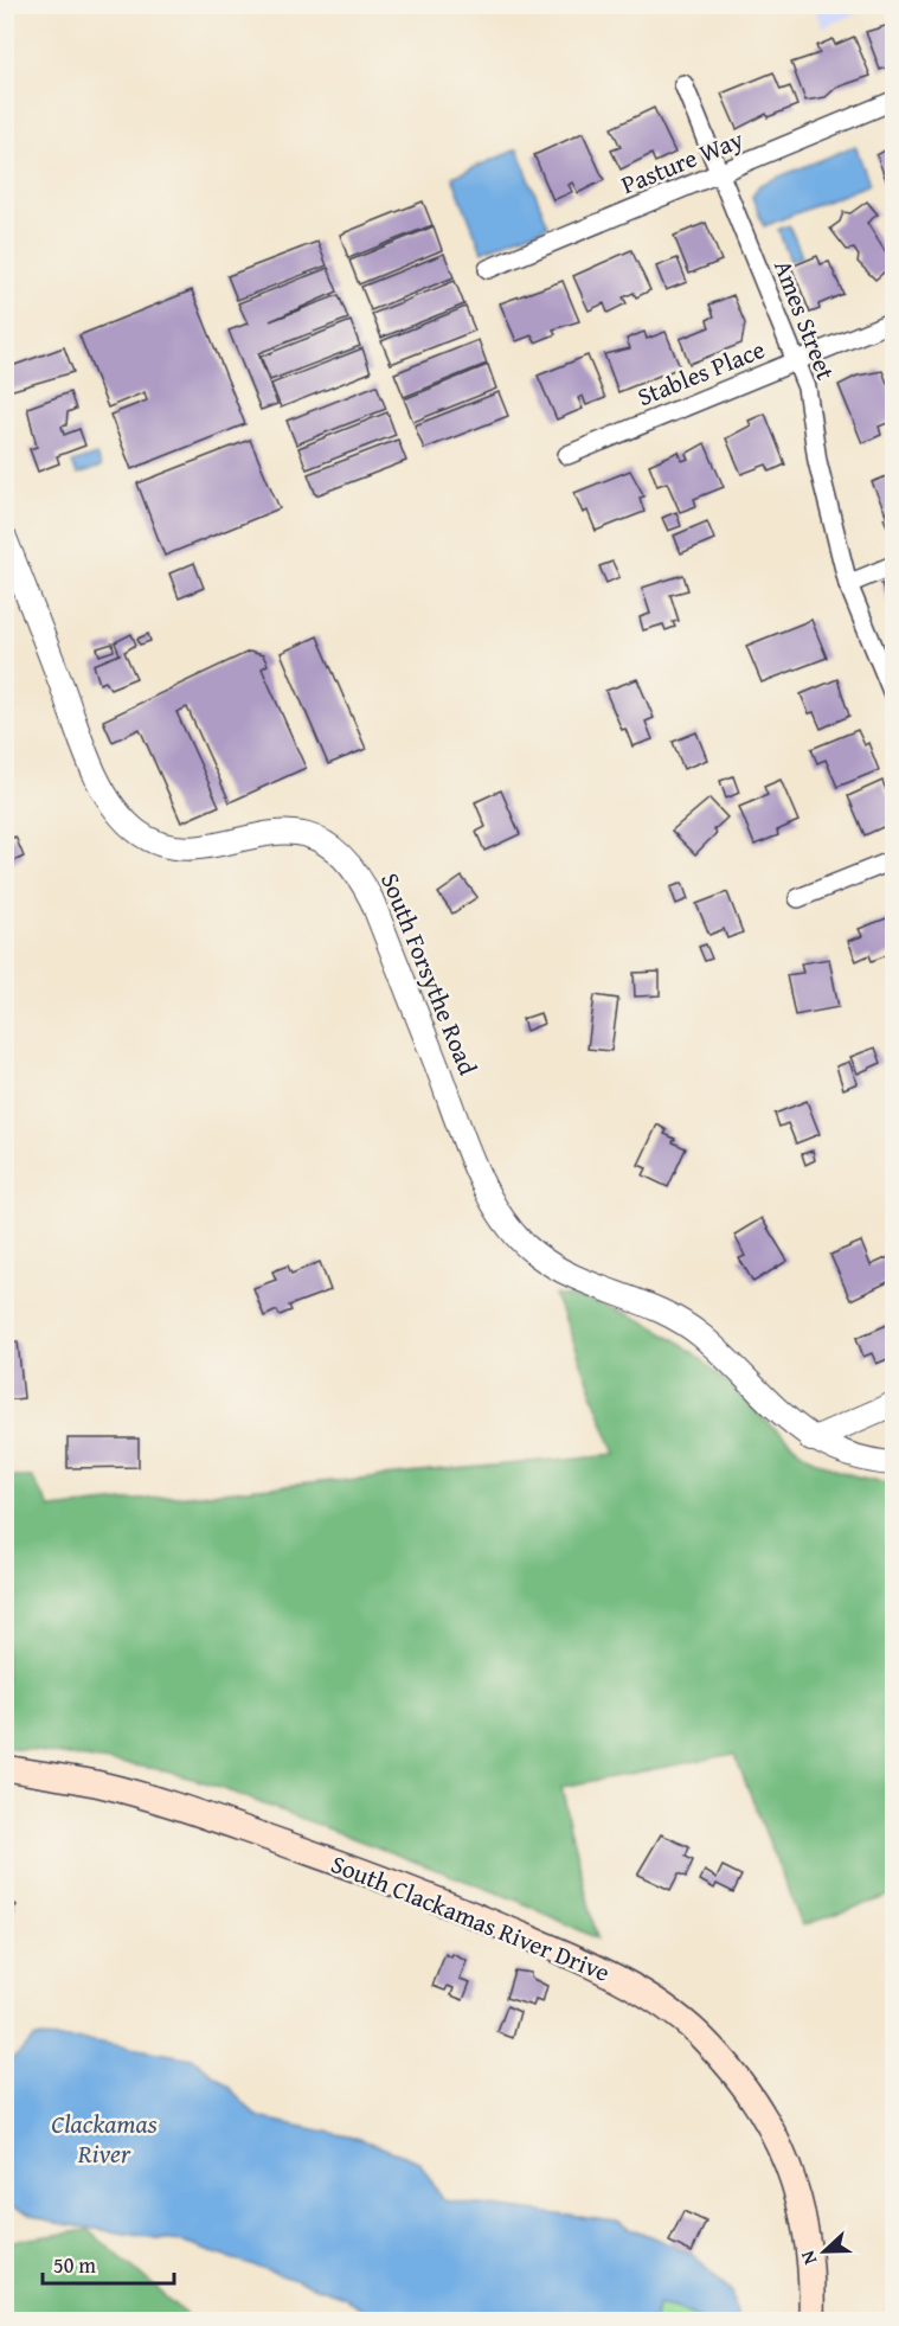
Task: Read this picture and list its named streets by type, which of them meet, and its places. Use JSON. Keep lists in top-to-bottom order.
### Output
{
  "streets": {
    "main road": ["South Clackamas River Drive"],
    "street": [
      "Pasture Way",
      "Ames Street",
      "Stables Place",
      "South Forsythe Road"
    ]
  },
  "crossings": [
    ["Pasture Way", "Ames Street"],
    ["Ames Street", "Stables Place"]
  ],
  "water": ["Clackamas River"],
  "scale_bar": "50 m",
  "north": "left"
}
